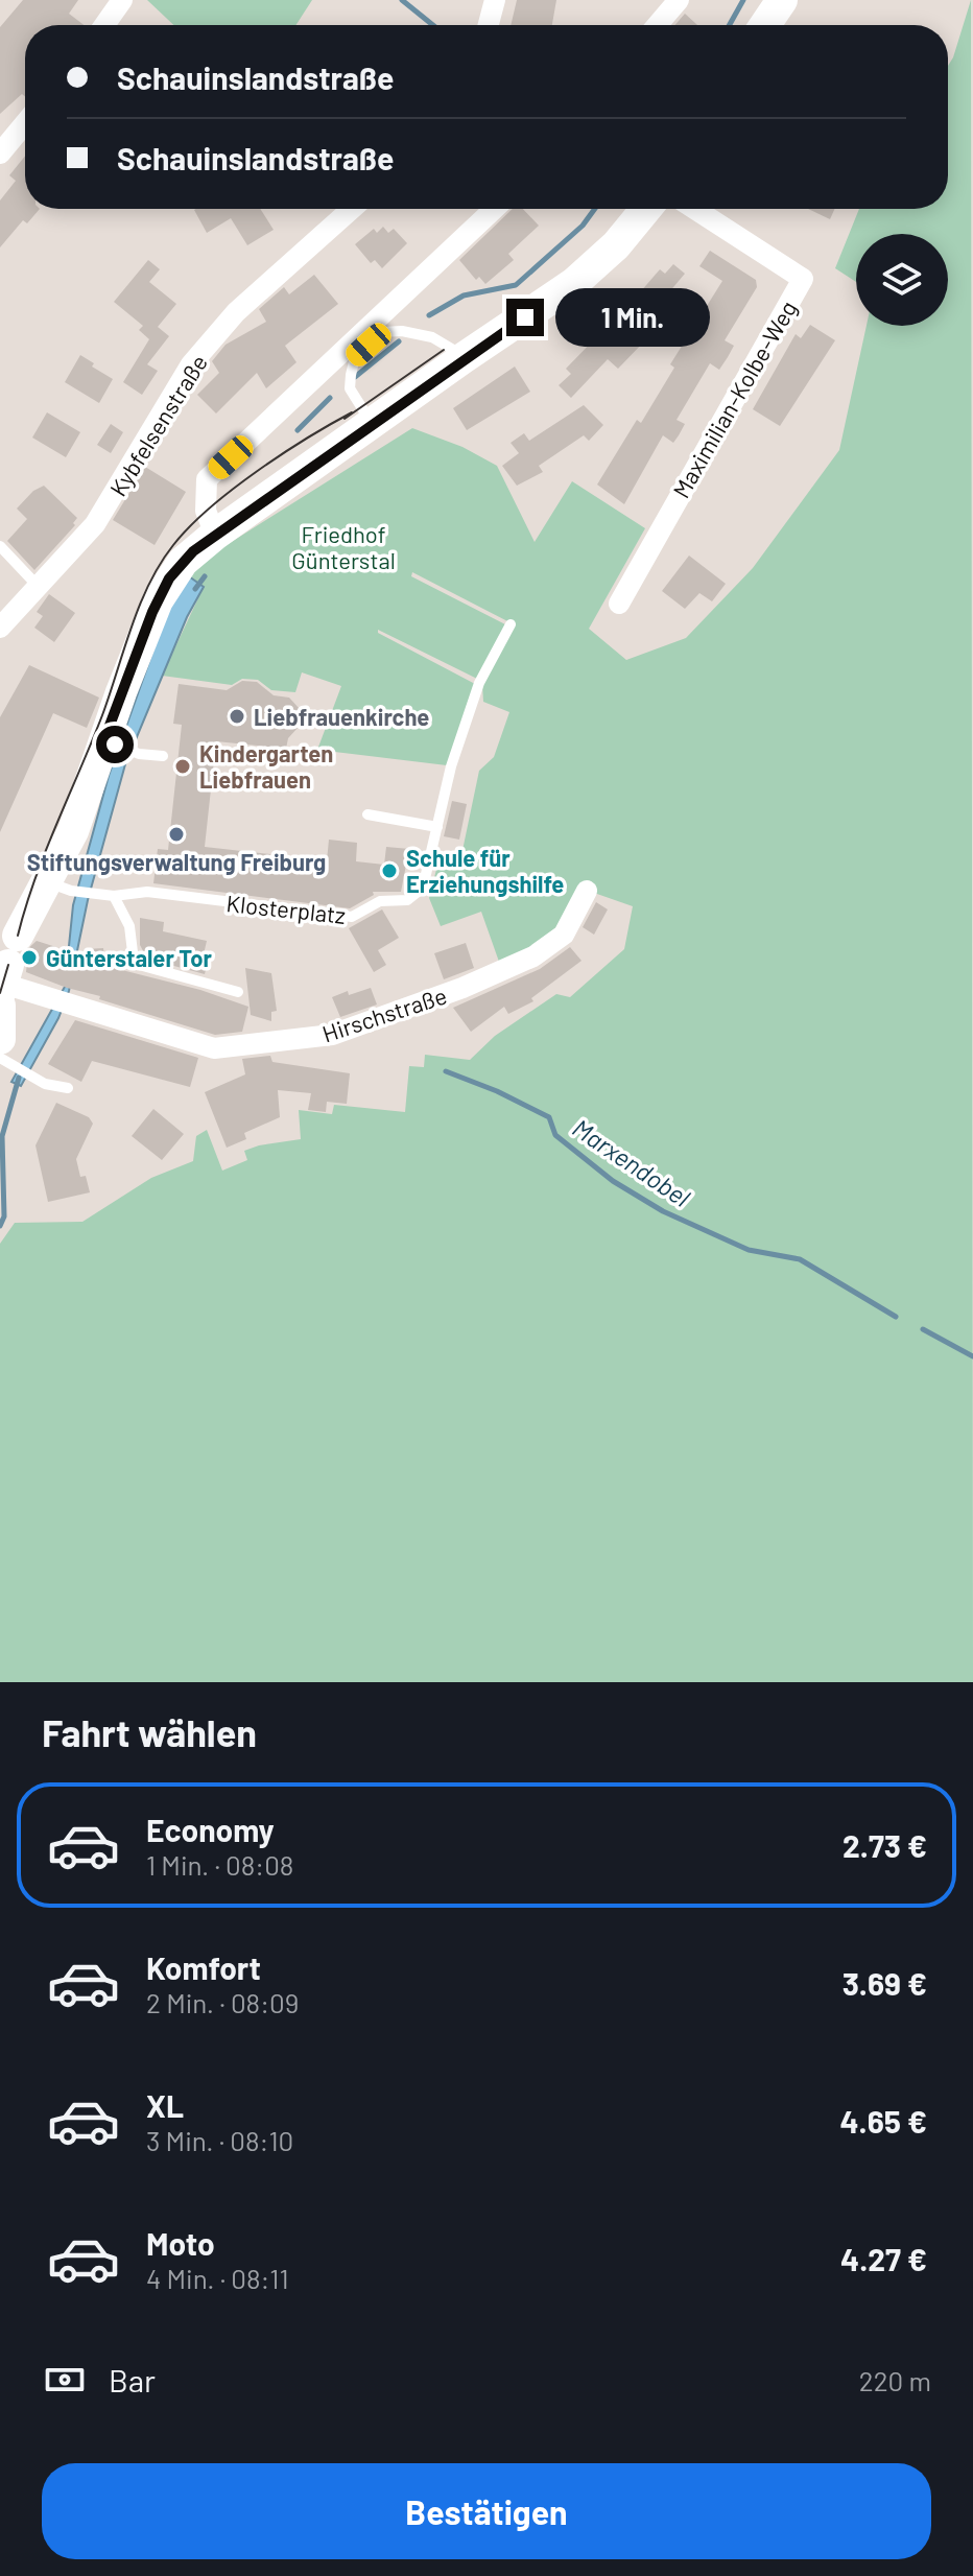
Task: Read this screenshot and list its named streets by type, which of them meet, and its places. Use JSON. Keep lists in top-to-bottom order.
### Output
{
  "streets": {
    "street": ["Maximilian-Kolbe-Weg", "Kybfelsenstraße", "Hirschstraße"],
    "lane": ["Klosterplatz"]
  },
  "water": ["Marxendobel"],
  "parks": ["Friedhof Günterstal"],
  "places": [
    "Liebfrauenkirche",
    "Kindergarten Liebfrauen",
    "Stiftungsverwaltung Freiburg",
    "Schule für Erziehungshilfe",
    "Günterstaler Tor"
  ],
  "page": {
    "banner": ["Schauinslandstraße", "Schauinslandstraße"],
    "bubble": "1 Min.",
    "heading": "Fahrt wählen",
    "list": [
      {
        "name": "Economy",
        "note": "1 Min. · 08:08",
        "value": "2.73 €"
      },
      {
        "name": "Komfort",
        "note": "2 Min. · 08:09",
        "value": "3.69 €"
      },
      {
        "name": "XL",
        "note": "3 Min. · 08:10",
        "value": "4.65 €"
      },
      {
        "name": "Moto",
        "note": "4 Min. · 08:11",
        "value": "4.27 €"
      }
    ],
    "pay": ["Bar", "220 m"],
    "buttons": "Bestätigen"
  }
}
